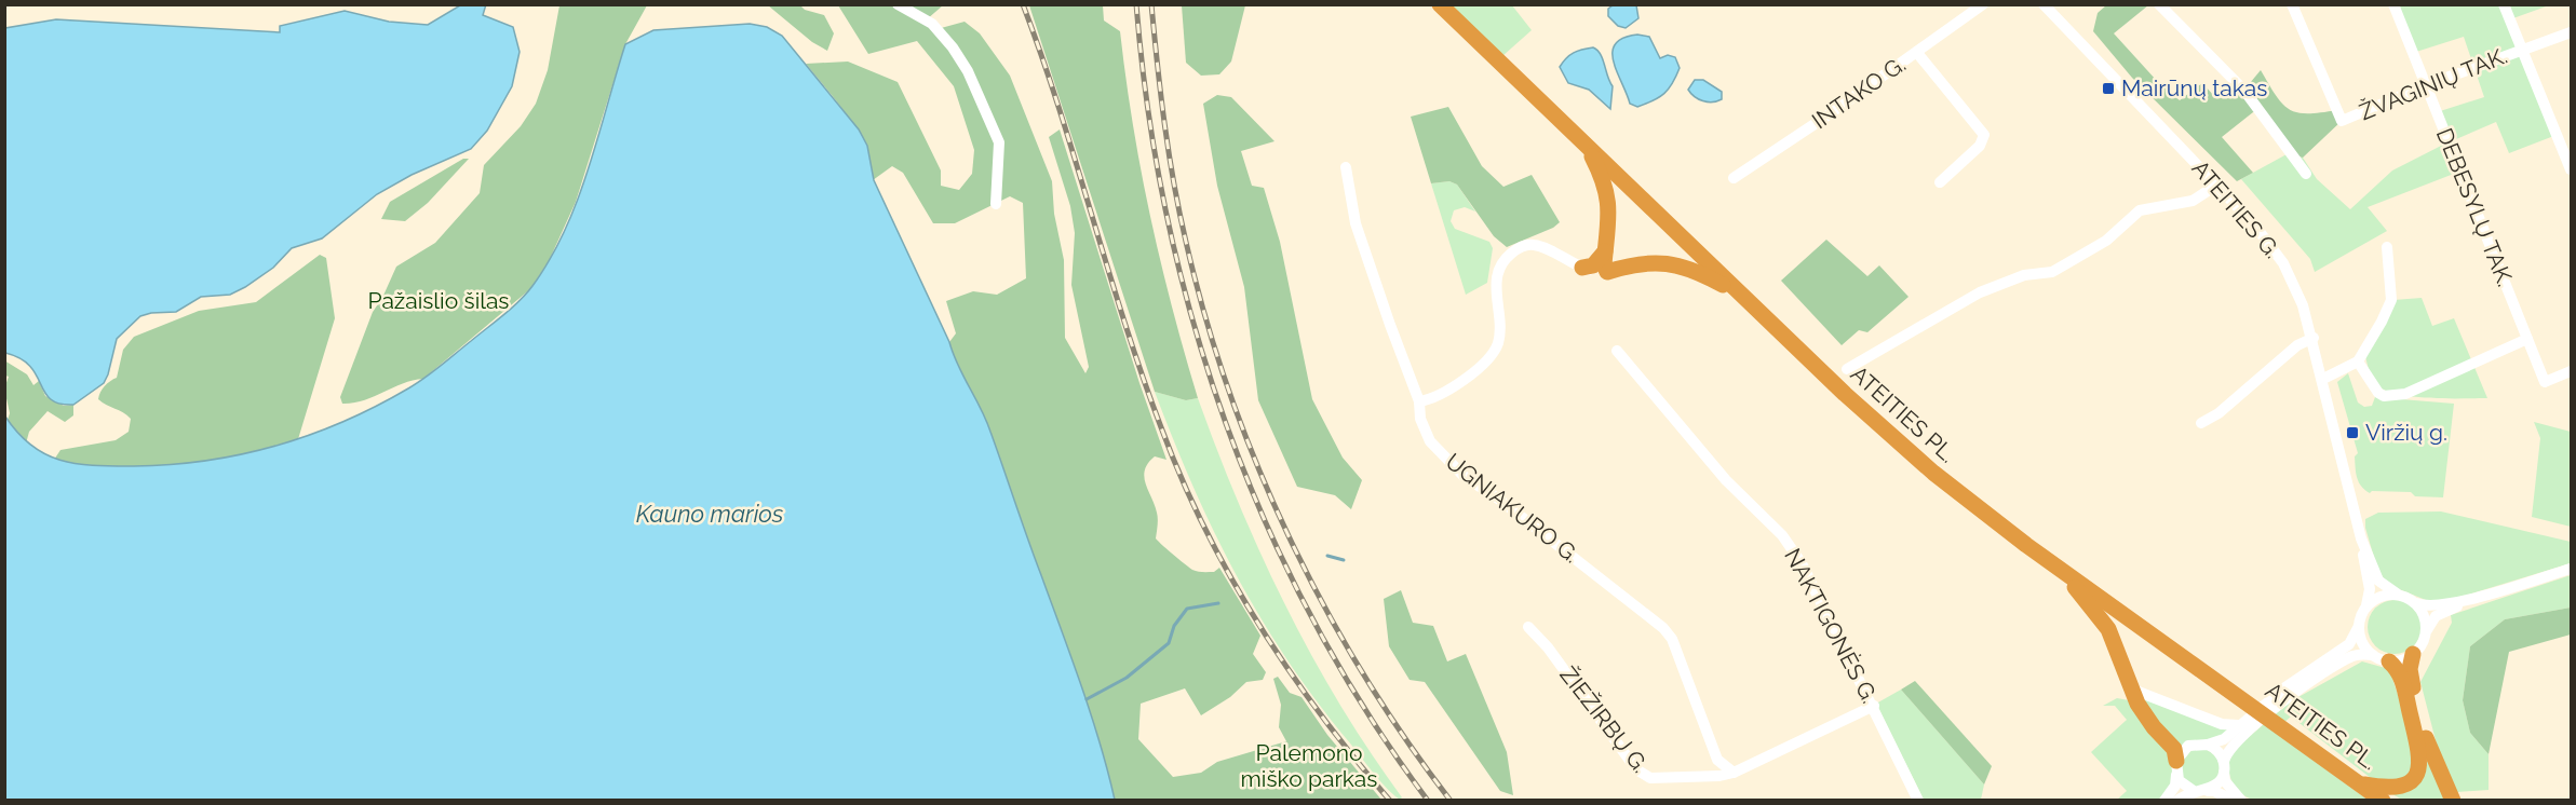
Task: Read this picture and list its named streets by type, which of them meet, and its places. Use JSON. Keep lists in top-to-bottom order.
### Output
{
  "streets": {
    "highway": ["ATEITIES PL."],
    "street": [
      "ŽVAGINIŲ TAK.",
      "INTAKO G.",
      "DEBESYLŲ TAK.",
      "ATEITIES G.",
      "UGNIAKURO G.",
      "NAKTIGONĖS G.",
      "ŽIEŽIRBŲ G."
    ]
  },
  "crossings": [
    ["ŽVAGINIŲ TAK.", "DEBESYLŲ TAK."],
    ["UGNIAKURO G.", "ŽIEŽIRBŲ G."],
    ["NAKTIGONĖS G.", "ŽIEŽIRBŲ G."]
  ],
  "water": ["Kauno marios"],
  "parks": ["Pažaislio šilas", "Palemono miško parkas"],
  "places": {
    "transit": ["Mairūnų takas", "Viržių g."]
  }
}
